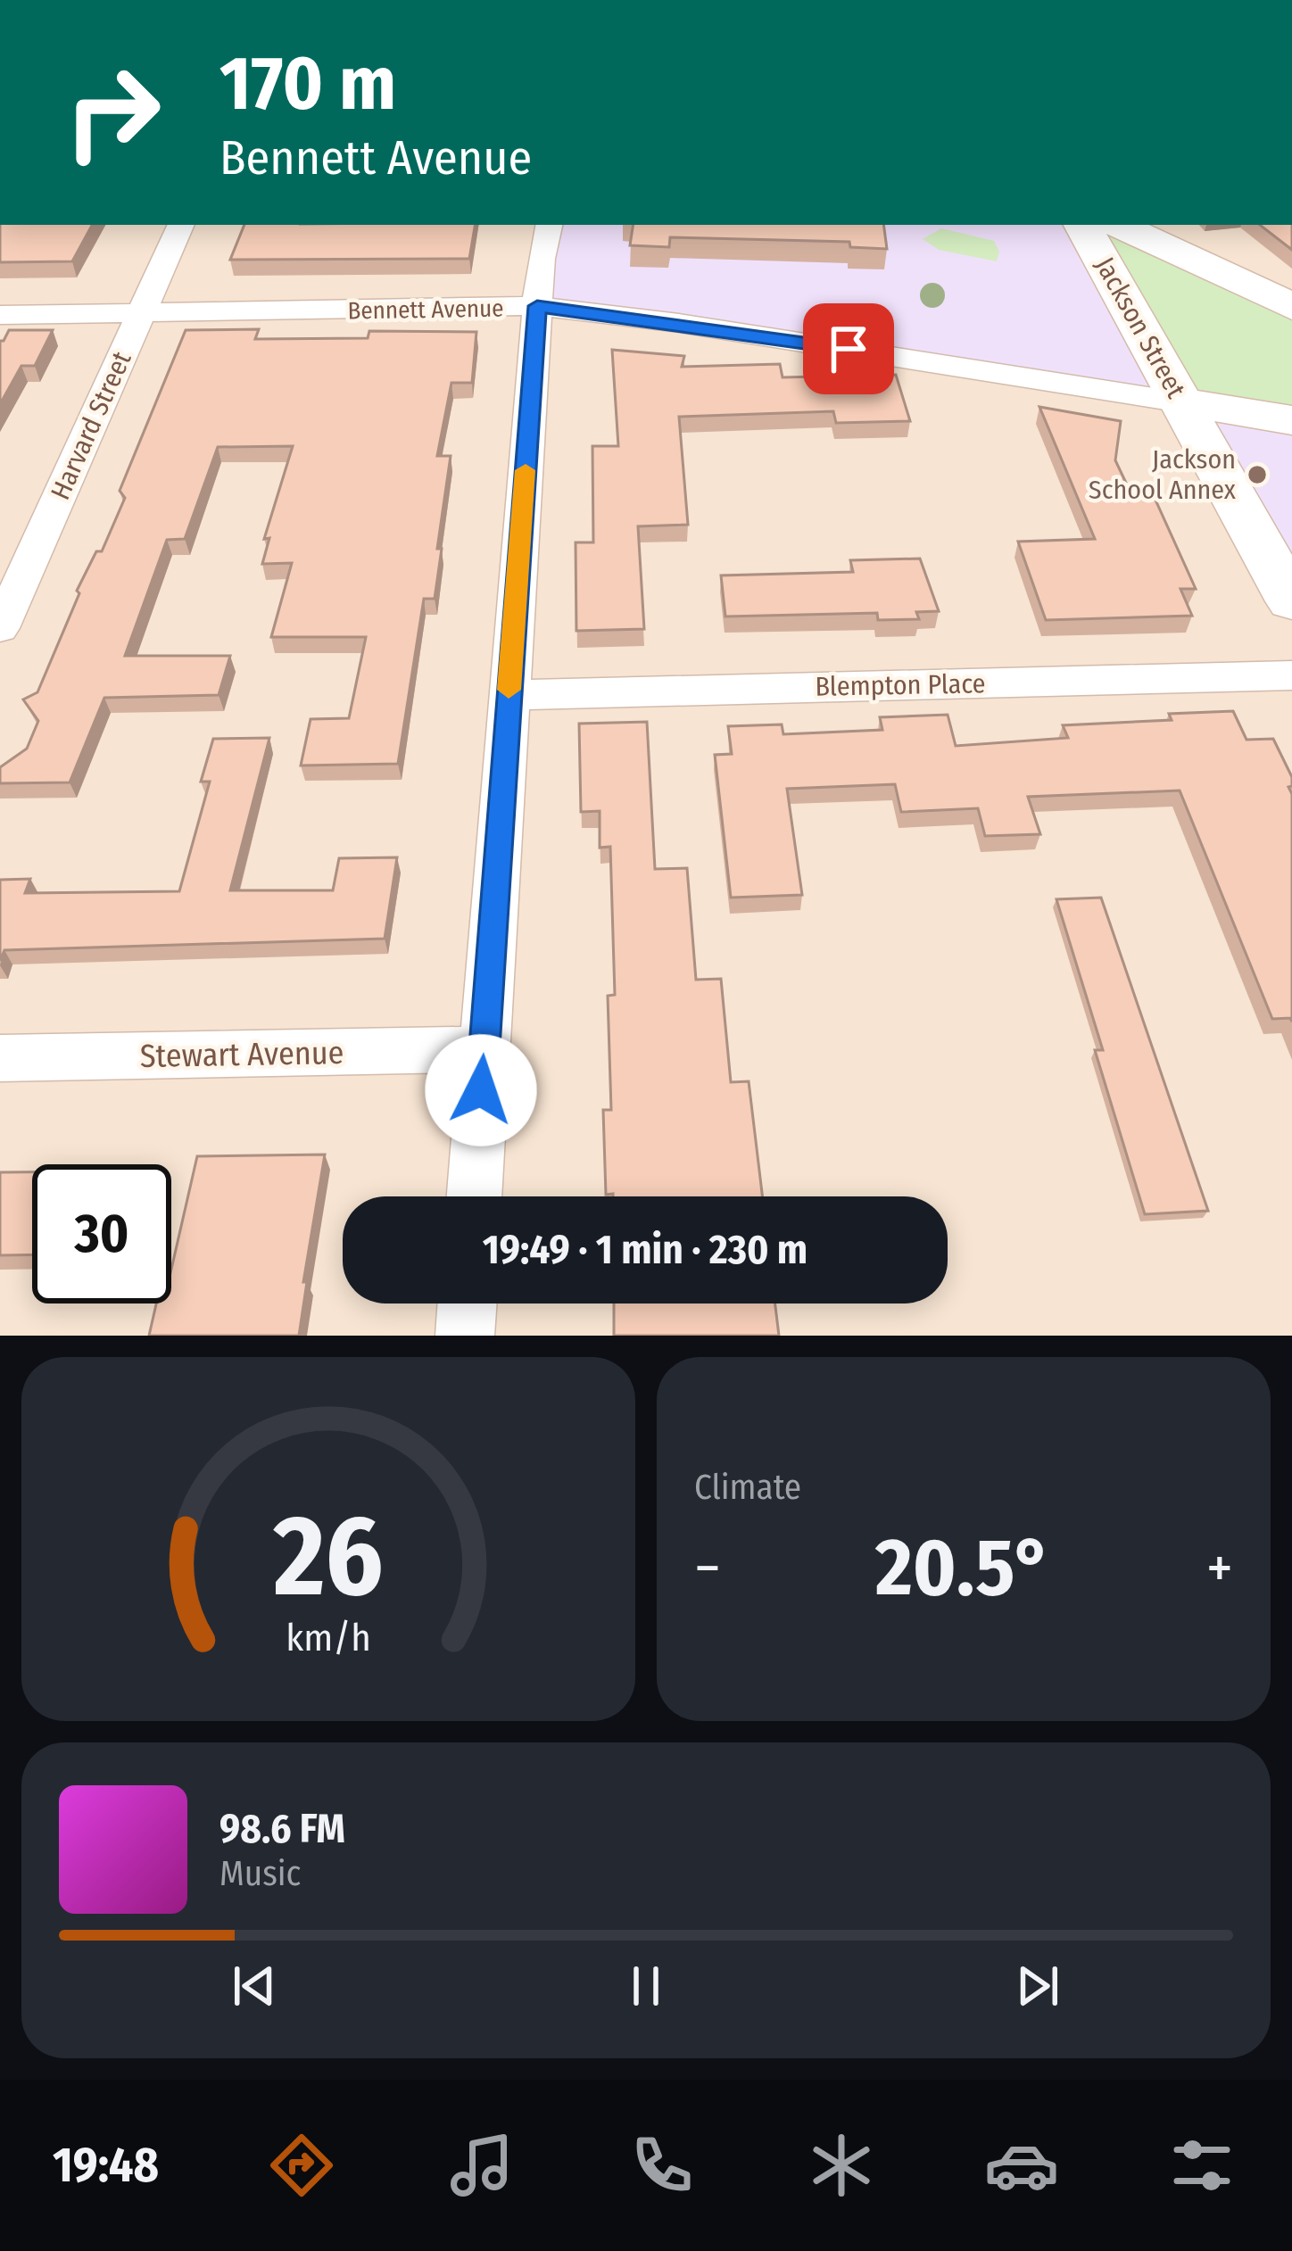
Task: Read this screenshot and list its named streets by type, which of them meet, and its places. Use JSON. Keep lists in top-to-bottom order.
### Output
{
  "streets": {
    "street": [
      "Bennett Avenue",
      "Jackson Street",
      "Harvard Street",
      "Blempton Place",
      "Stewart Avenue"
    ]
  },
  "crossings": [
    ["Bennett Avenue", "Jackson Street"],
    ["Bennett Avenue", "Harvard Street"]
  ],
  "places": ["Jackson School Annex"],
  "page": {
    "turn": ["170 m", "Bennett Avenue"],
    "limit": "30",
    "trip": "19:49 · 1 min · 230 m",
    "tile": "Climate",
    "heat": ["−", "20.5°", "+"],
    "song": ["98.6 FM", "Music"],
    "tabs": "19:48",
    "gauge": ["26", "km/h"]
  }
}
